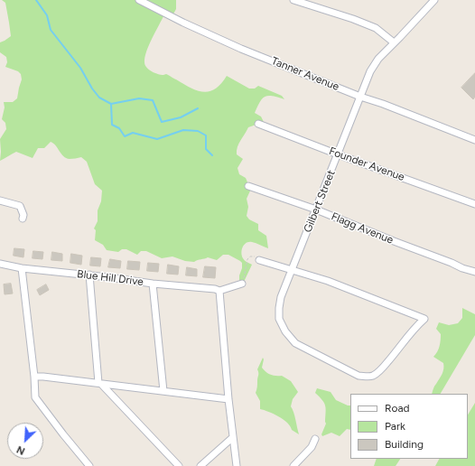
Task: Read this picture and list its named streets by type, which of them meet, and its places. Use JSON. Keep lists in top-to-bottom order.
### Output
{
  "streets": {
    "street": [
      "Tanner Avenue",
      "Founder Avenue",
      "Gilbert Street",
      "Flagg Avenue",
      "Blue Hill Drive"
    ]
  },
  "crossings": [
    ["Tanner Avenue", "Gilbert Street"],
    ["Founder Avenue", "Gilbert Street"],
    ["Gilbert Street", "Flagg Avenue"]
  ],
  "legend": ["Road", "Park", "Building"],
  "north": "bottom left"
}
